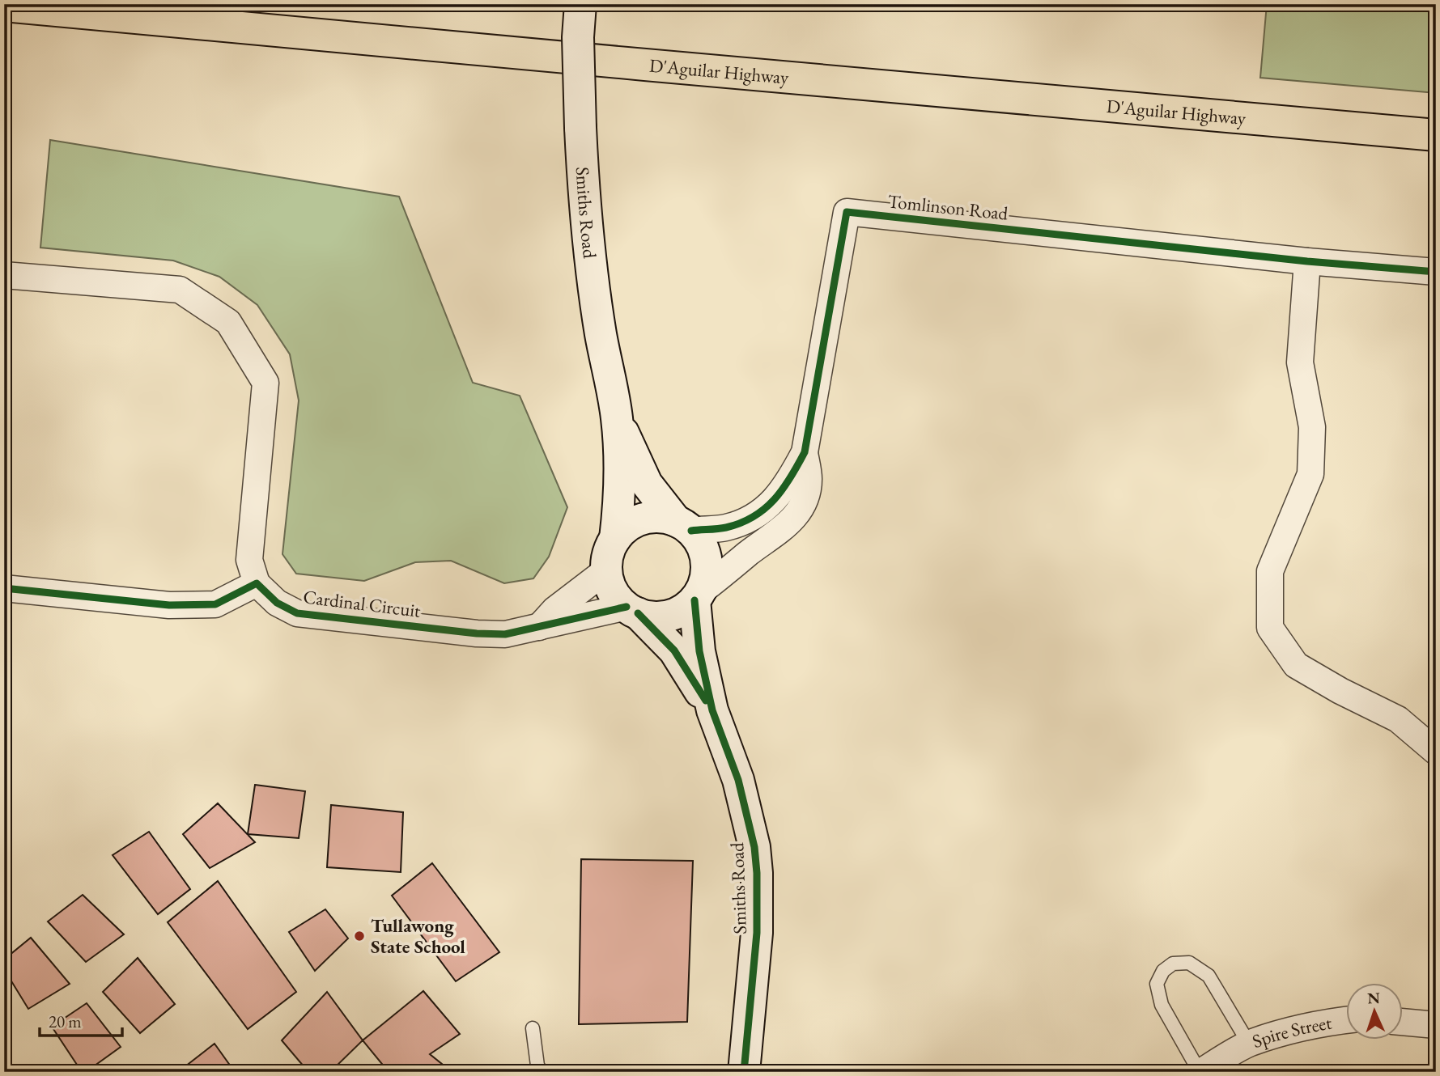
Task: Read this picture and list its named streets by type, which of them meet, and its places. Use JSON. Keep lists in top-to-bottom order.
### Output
{
  "streets": {
    "highway": ["D'Aguilar Highway"],
    "main road": ["Smiths Road"],
    "street": ["Tomlinson Road", "Cardinal Circuit", "Spire Street"]
  },
  "crossings": [
    ["Tomlinson Road", "Smiths Road"],
    ["Tomlinson Road", "Cardinal Circuit"],
    ["Smiths Road", "Cardinal Circuit"]
  ],
  "places": ["Tullawong State School"],
  "scale_bar": "20 m",
  "north": "top"
}
